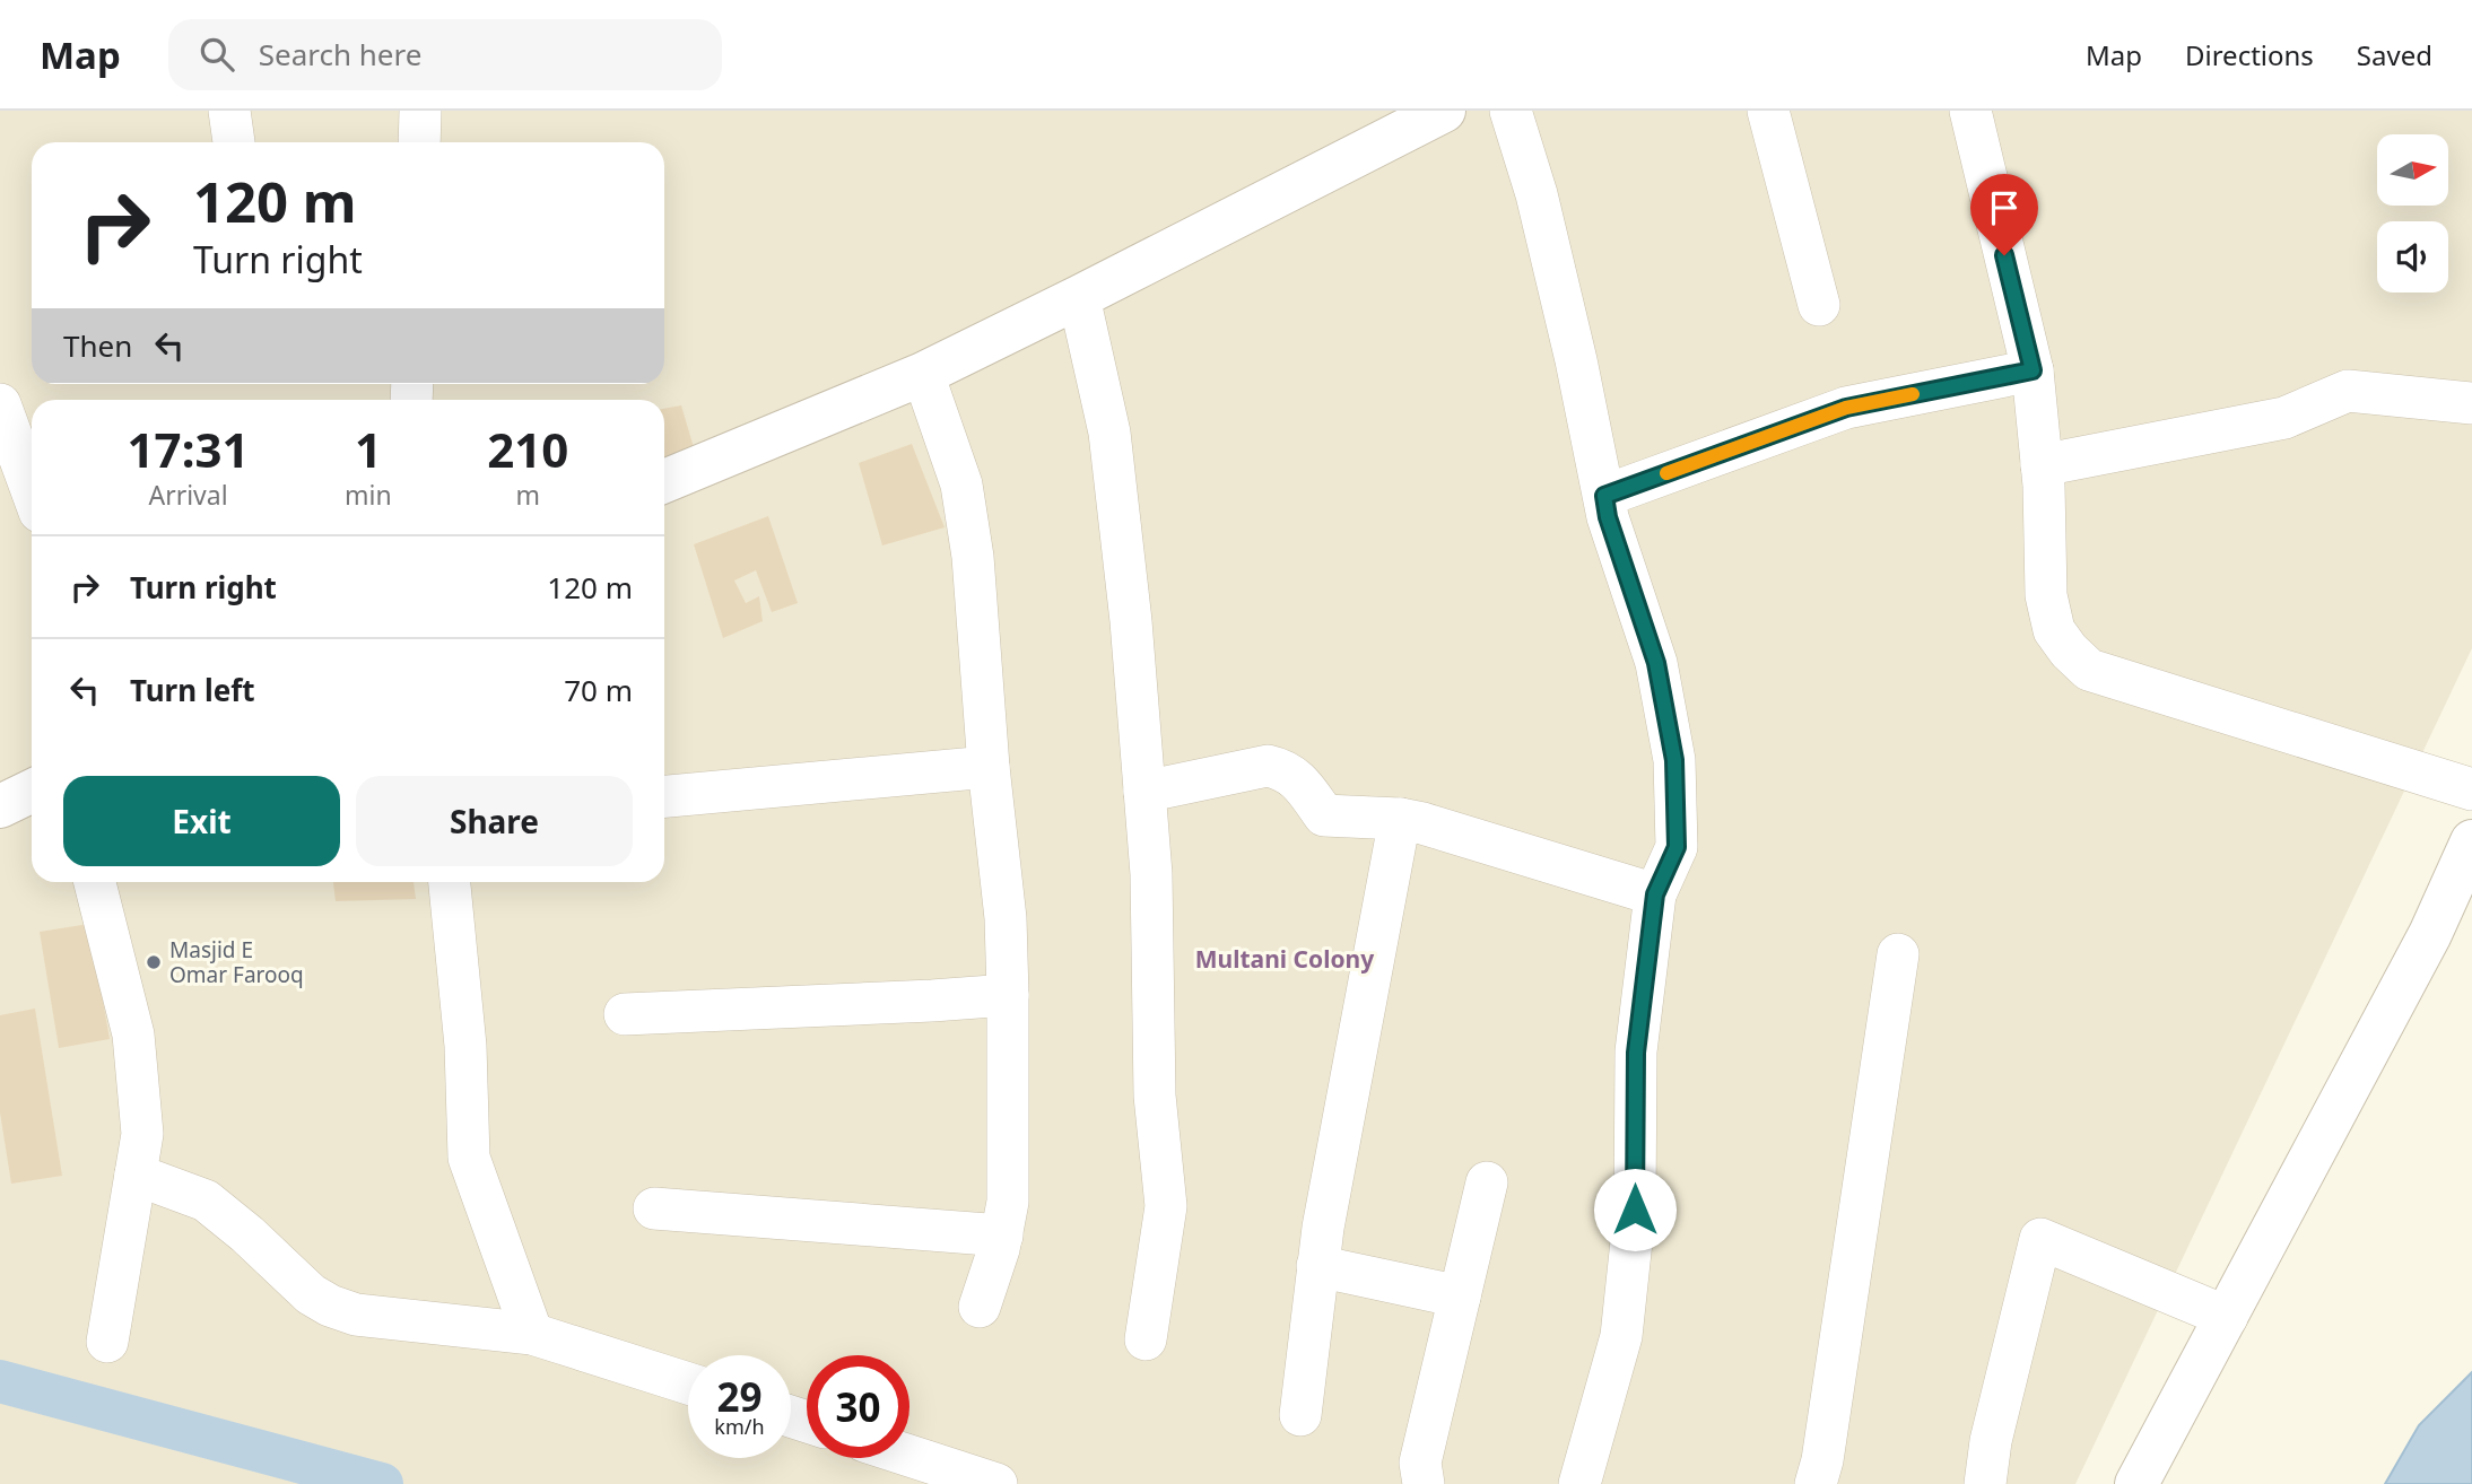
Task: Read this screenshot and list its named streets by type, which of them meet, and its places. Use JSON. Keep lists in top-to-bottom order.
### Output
{
  "districts": ["Multani Colony"],
  "places": ["Masjid E Omar Farooq"],
  "north": "right",
  "page": {
    "header": "Map",
    "search": "Search here",
    "nav": ["Map", "Directions", "Saved"],
    "turn": ["120 m", "Turn right"],
    "then": "Then",
    "eta": [
      "17:31",
      "Arrival",
      "1",
      "min",
      "210",
      "m"
    ],
    "list": [
      {
        "name": "Turn right",
        "value": "120 m"
      },
      {
        "name": "Turn left",
        "value": "70 m"
      }
    ],
    "buttons": ["Exit", "Share"],
    "speed": "29 km/h",
    "limit": "30"
  }
}
